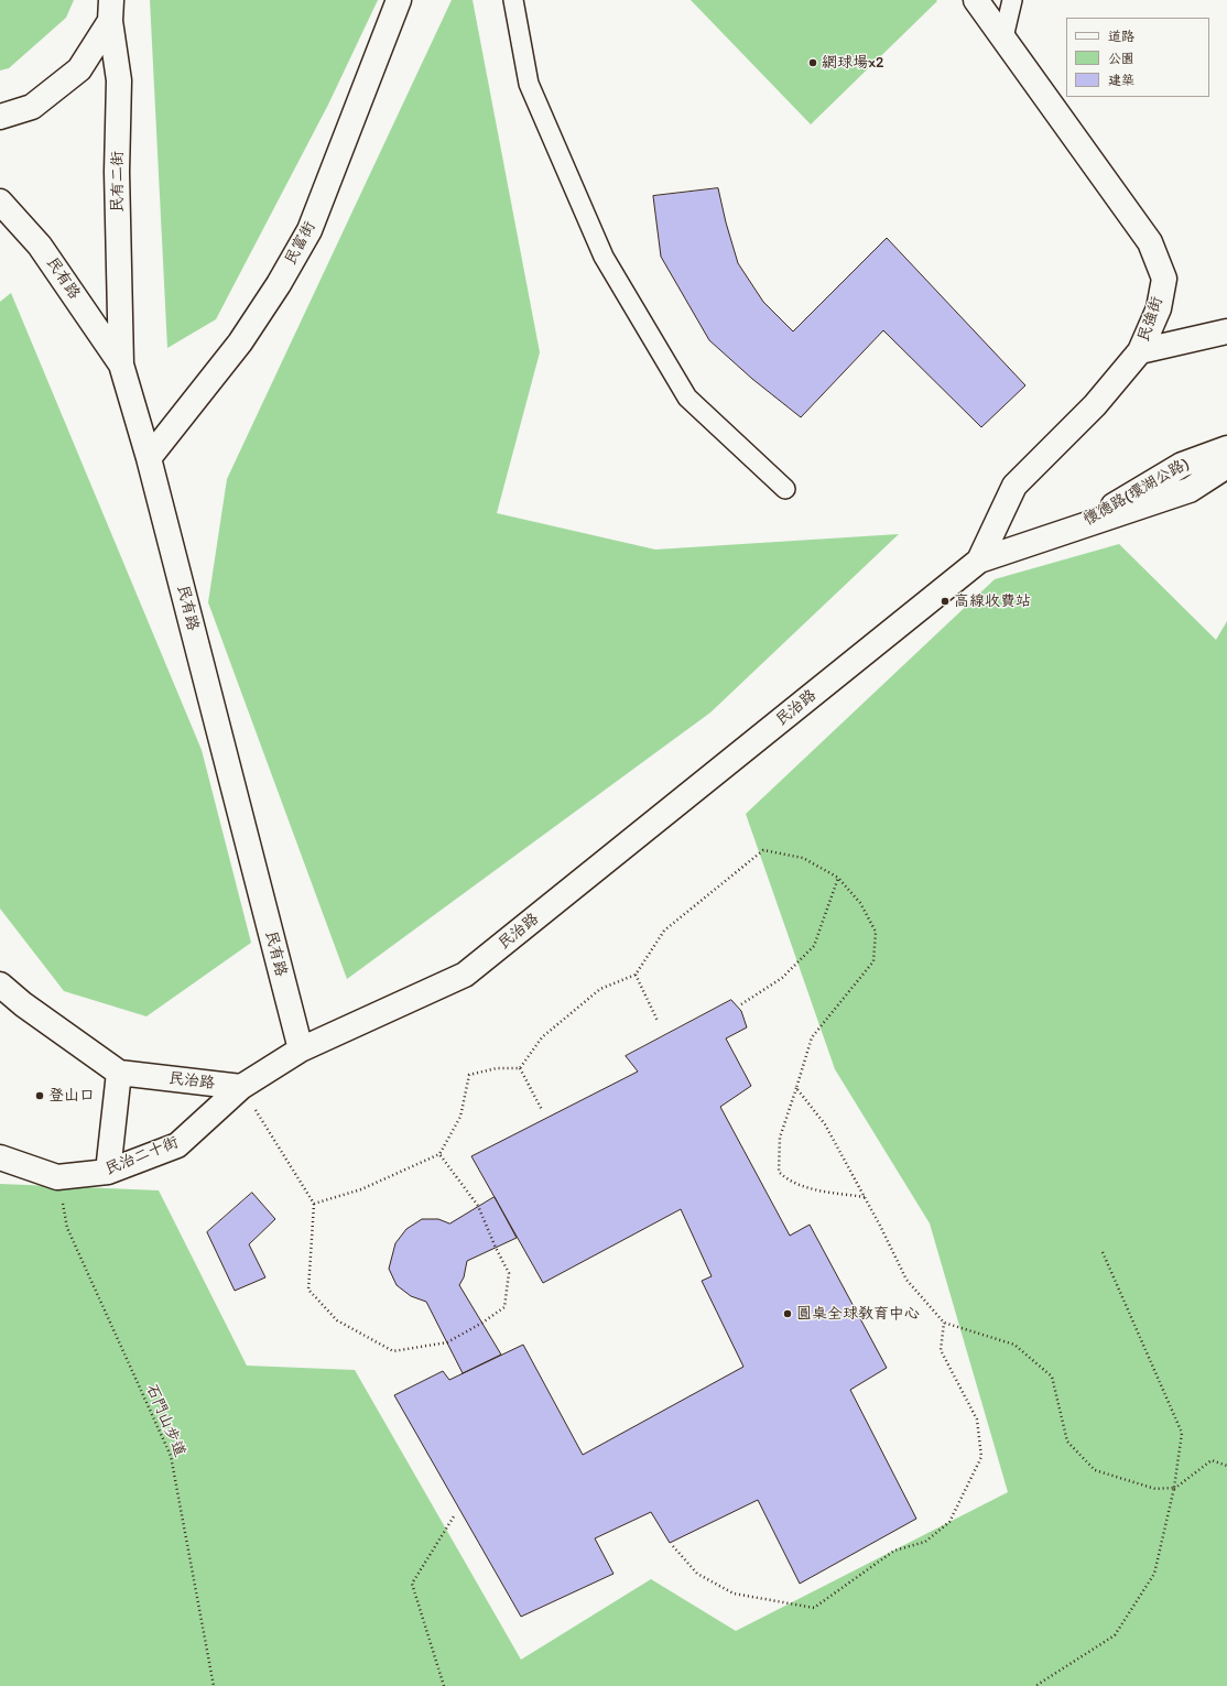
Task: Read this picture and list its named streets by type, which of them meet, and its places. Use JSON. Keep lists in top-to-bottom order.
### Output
{
  "streets": {
    "street": [
      "民有二街",
      "民富街",
      "民有路",
      "民強街",
      "懷德路(環湖公路)",
      "民治路",
      "民治二十街"
    ],
    "path": ["石門山步道"]
  },
  "crossings": [
    ["民有二街", "民有路"],
    ["民富街", "民有路"],
    ["民有路", "民治路"],
    ["民強街", "懷德路(環湖公路)"],
    ["民強街", "民治路"],
    ["懷德路(環湖公路)", "民治路"],
    ["民治路", "民治二十街"],
    ["民治二十街", "石門山步道"]
  ],
  "places": [
    "網球場x2",
    "高線收費站",
    "登山口",
    "圓桌全球教育中心"
  ],
  "legend": ["道路", "公園", "建築"]
}
